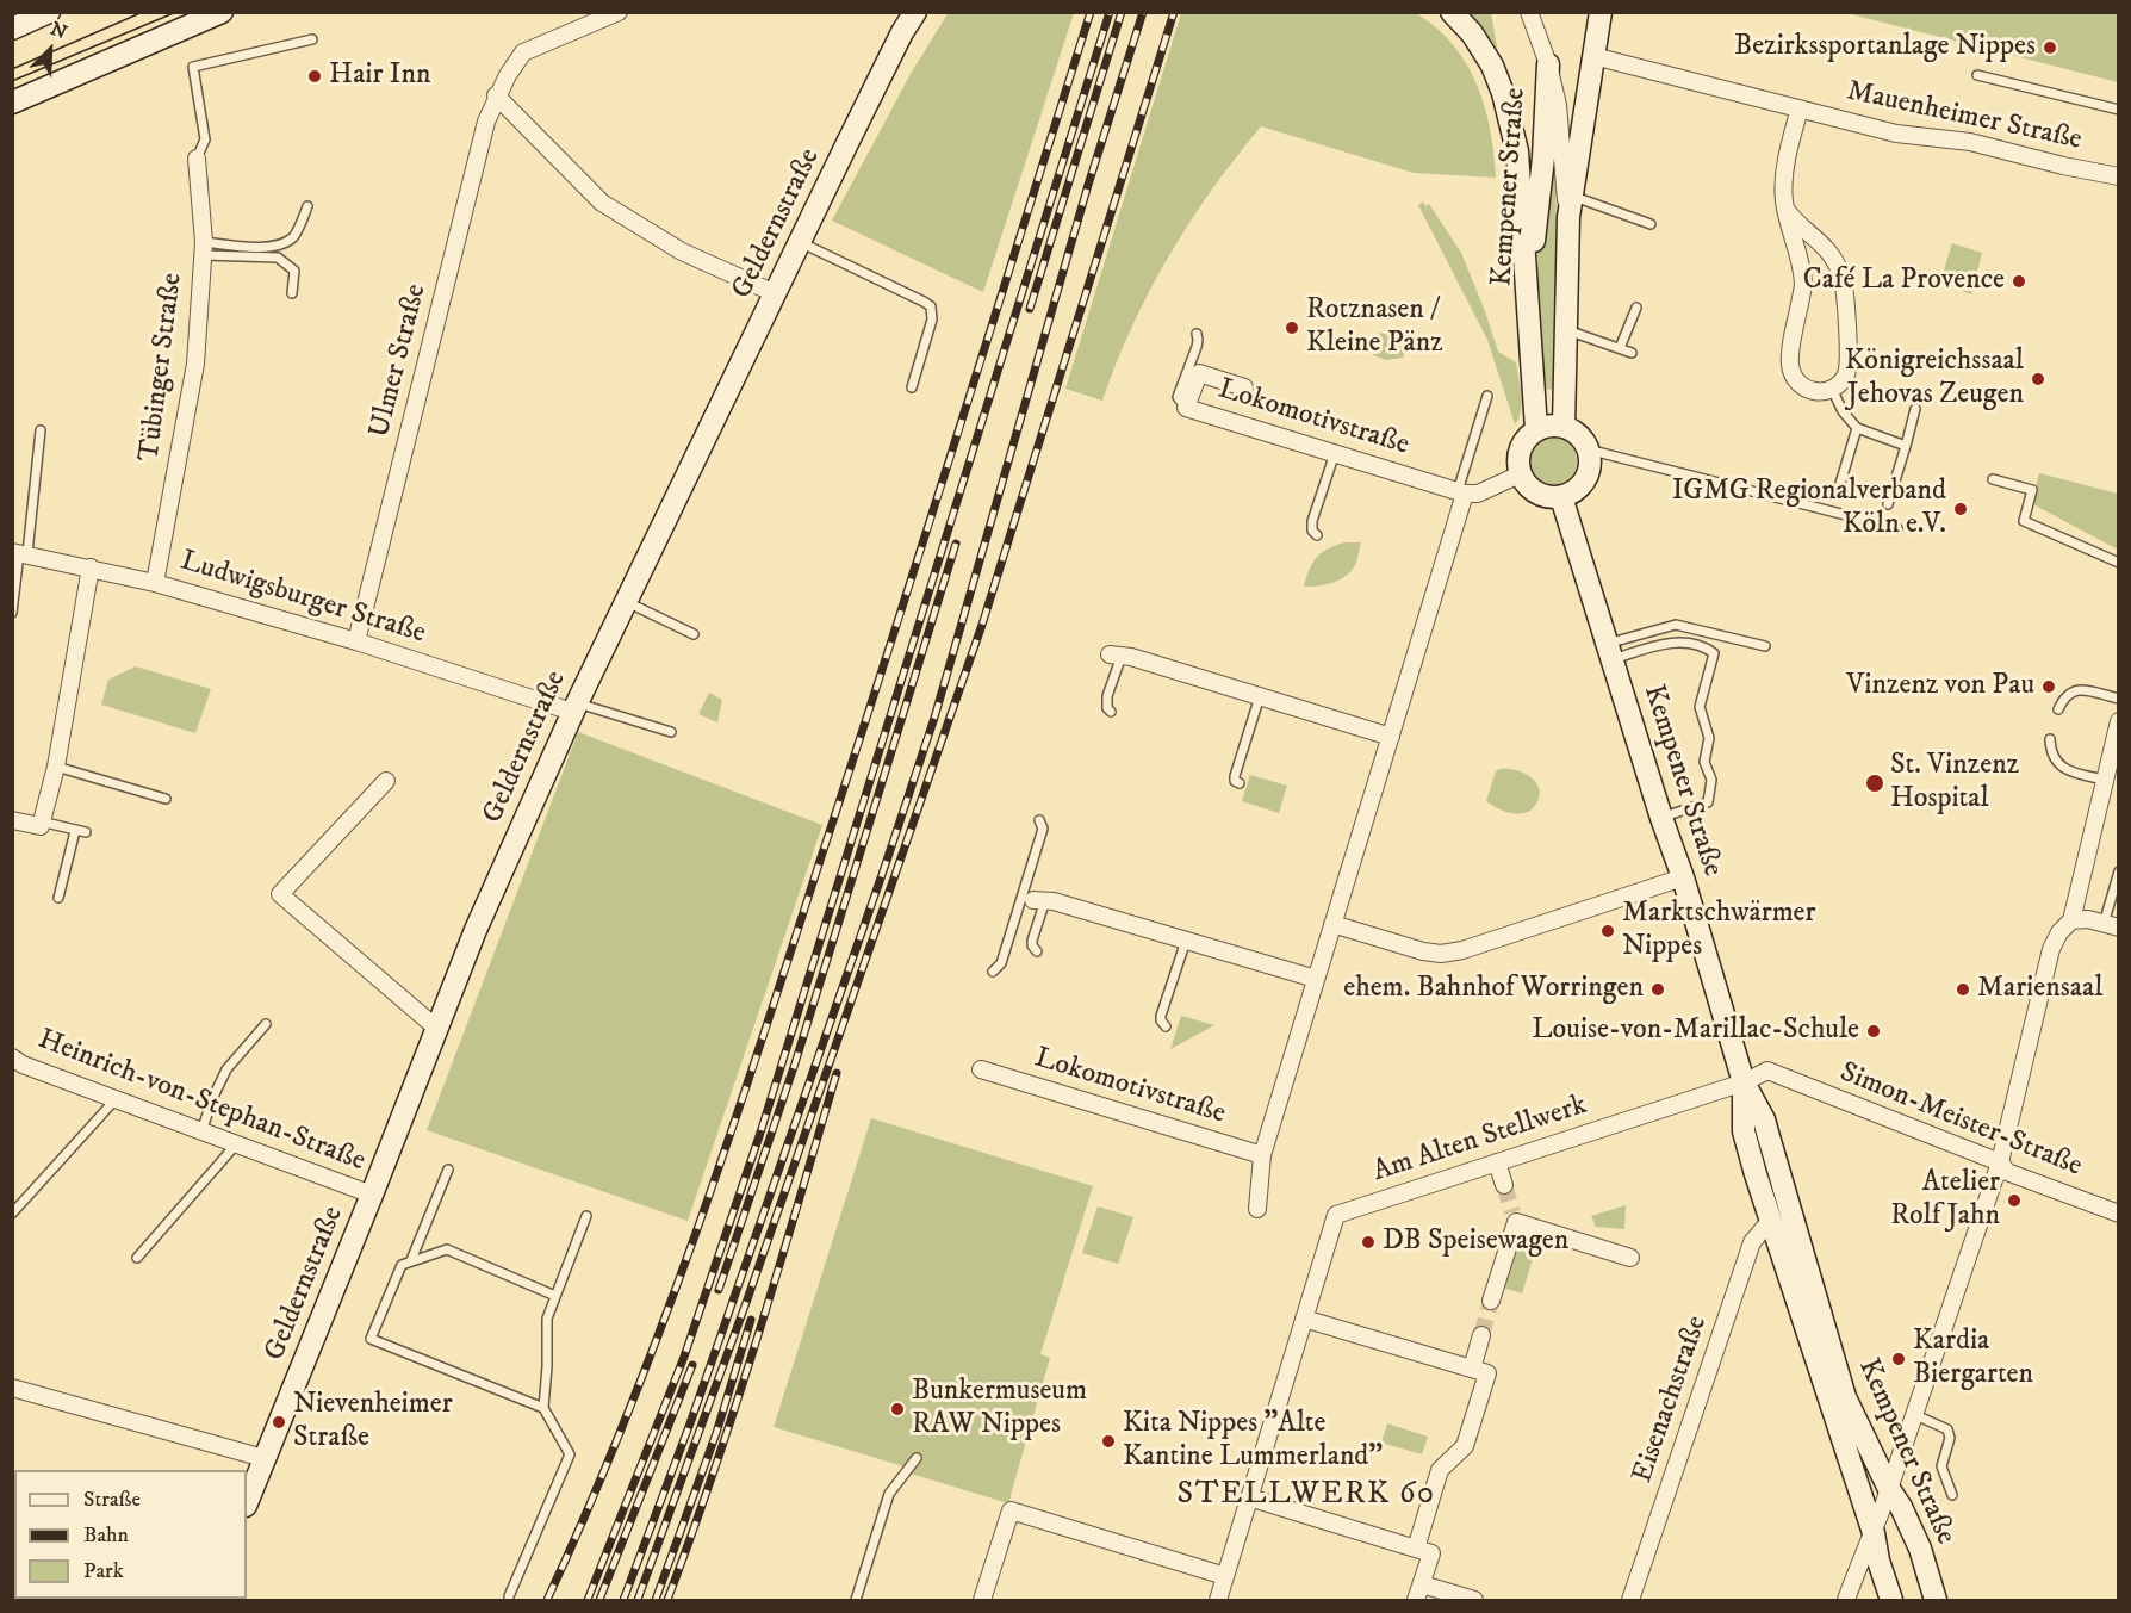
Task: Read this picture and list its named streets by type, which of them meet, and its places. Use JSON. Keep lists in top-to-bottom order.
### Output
{
  "streets": {
    "main road": ["Kempener Straße", "Geldernstraße"],
    "street": [
      "Mauenheimer Straße",
      "Ulmer Straße",
      "Tübinger Straße",
      "Lokomotivstraße",
      "Ludwigsburger Straße",
      "Heinrich-von-Stephan-Straße",
      "Simon-Meister-Straße",
      "Am Alten Stellwerk",
      "Eisenachstraße"
    ]
  },
  "crossings": [
    ["Mauenheimer Straße", "Kempener Straße"],
    ["Kempener Straße", "Simon-Meister-Straße"],
    ["Kempener Straße", "Am Alten Stellwerk"],
    ["Kempener Straße", "Eisenachstraße"],
    ["Geldernstraße", "Ludwigsburger Straße"],
    ["Geldernstraße", "Heinrich-von-Stephan-Straße"],
    ["Ulmer Straße", "Ludwigsburger Straße"],
    ["Tübinger Straße", "Ludwigsburger Straße"],
    ["Simon-Meister-Straße", "Am Alten Stellwerk"]
  ],
  "districts": ["STELLWERK 60"],
  "places": [
    "Bezirkssportanlage Nippes",
    "Hair Inn",
    "Café La Provence",
    "Rotznasen / Kleine Pänz",
    "Königreichssaal Jehovas Zeugen",
    "IGMG Regionalverband Köln e.V.",
    "Vinzenz von Pau",
    "St. Vinzenz Hospital",
    "Marktschwärmer Nippes",
    "ehem. Bahnhof Worringen",
    "Mariensaal",
    "Louise-von-Marillac-Schule",
    "Atelier Rolf Jahn",
    "DB Speisewagen",
    "Kardia Biergarten",
    "Bunkermuseum RAW Nippes",
    "Nievenheimer Straße",
    "Kita Nippes \"Alte Kantine Lummerland\""
  ],
  "legend": ["Straße", "Bahn", "Park"],
  "north": "top right"
}
